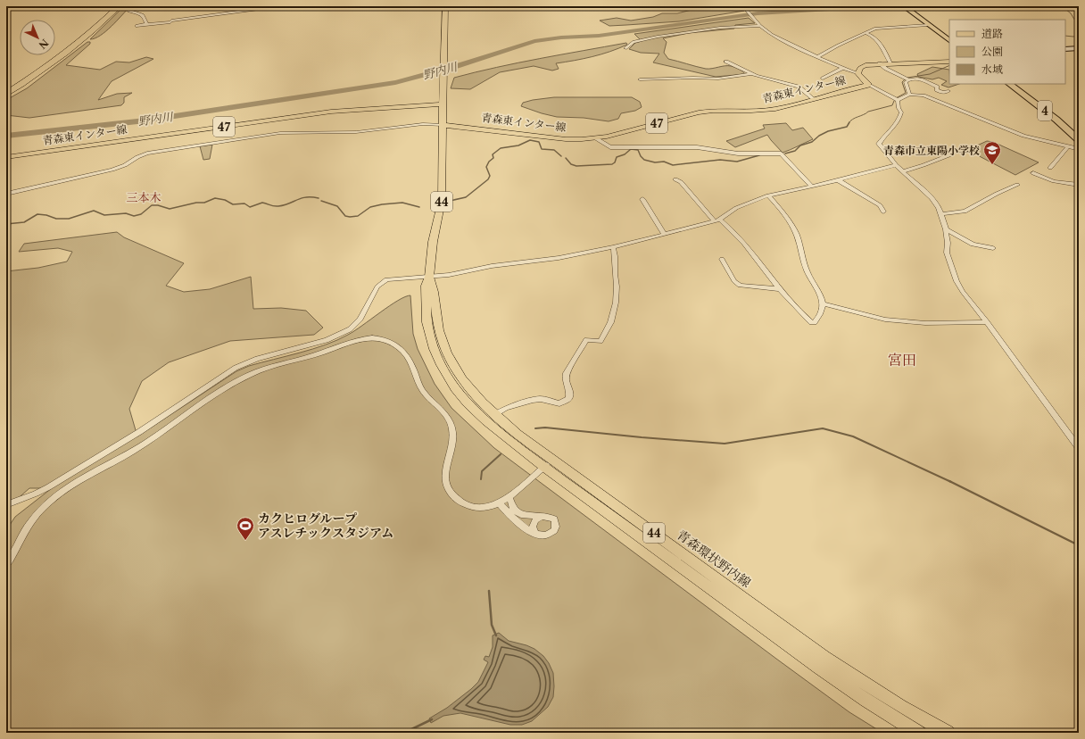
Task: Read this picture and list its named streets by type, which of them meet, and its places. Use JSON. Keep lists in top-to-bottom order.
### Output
{
  "streets": {
    "highway": ["4"],
    "main road": [
      "青森東インター線",
      "47",
      "44",
      "青森環状野内線"
    ]
  },
  "crossings": [
    ["青森東インター線", "44"],
    ["青森東インター線", "青森環状野内線"],
    ["44", "青森環状野内線"]
  ],
  "districts": ["三本木", "宮田"],
  "water": ["野内川"],
  "places": {
    "school or university": ["青森市立東陽小学校"],
    "sports": ["カクヒログループ アスレチックスタジアム"]
  },
  "legend": ["道路", "公園", "水域"],
  "north": "bottom right"
}
